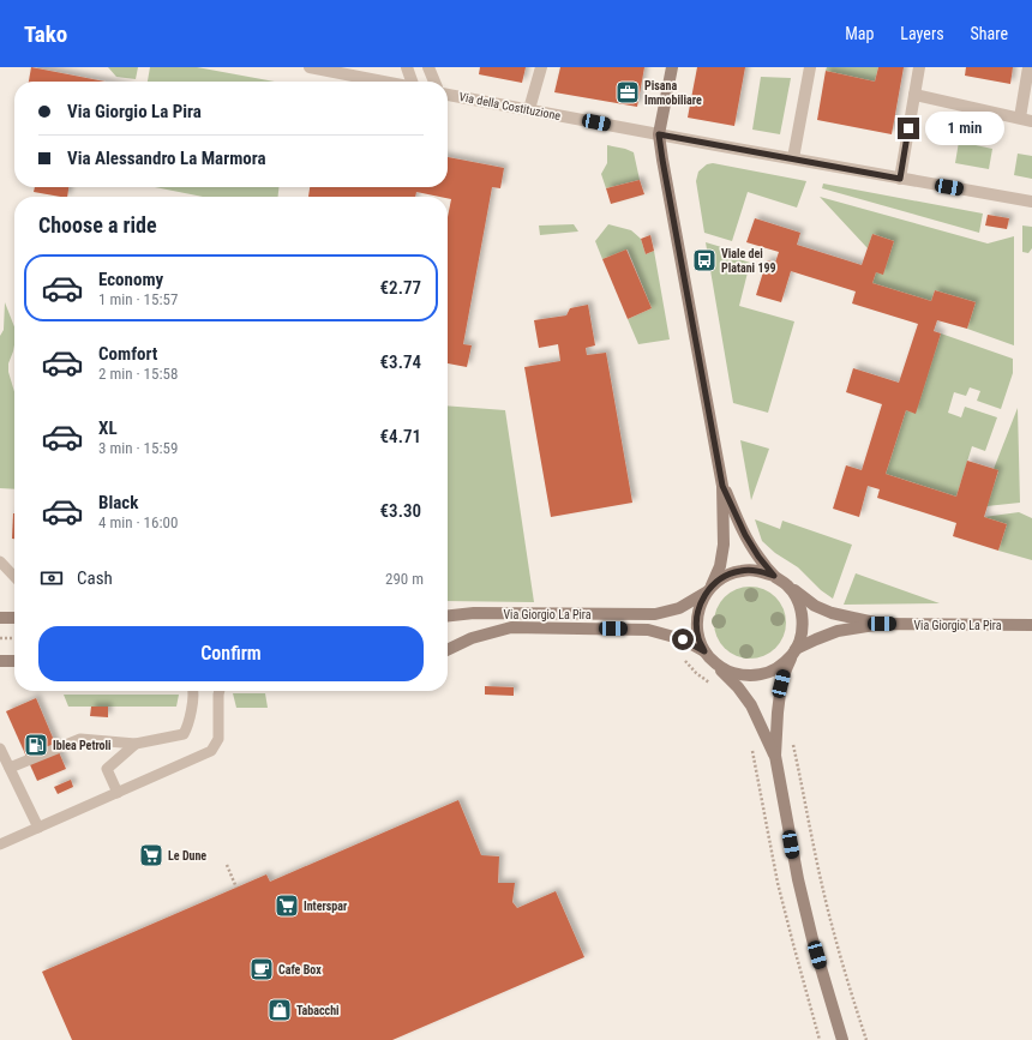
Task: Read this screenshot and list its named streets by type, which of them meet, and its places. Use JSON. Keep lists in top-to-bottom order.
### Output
{
  "streets": {
    "main road": ["Via Giorgio La Pira"],
    "street": ["Via della Costituzione"]
  },
  "places": {
    "office": ["Pisana Immobiliare"],
    "bus stop": ["Viale dei Platani 199"],
    "fuel station": ["Iblea Petroli"],
    "supermarket": ["Le Dune", "Interspar"],
    "cafe": ["Cafe Box"],
    "shop": ["Tabacchi"]
  },
  "page": {
    "header": "Tako",
    "nav": ["Map", "Layers", "Share"],
    "banner": ["Via Giorgio La Pira", "Via Alessandro La Marmora"],
    "bubble": "1 min",
    "heading": "Choose a ride",
    "list": [
      {
        "name": "Economy",
        "note": "1 min · 15:57",
        "value": "€2.77"
      },
      {
        "name": "Comfort",
        "note": "2 min · 15:58",
        "value": "€3.74"
      },
      {
        "name": "XL",
        "note": "3 min · 15:59",
        "value": "€4.71"
      },
      {
        "name": "Black",
        "note": "4 min · 16:00",
        "value": "€3.30"
      }
    ],
    "pay": ["Cash", "290 m"],
    "buttons": "Confirm"
  }
}
